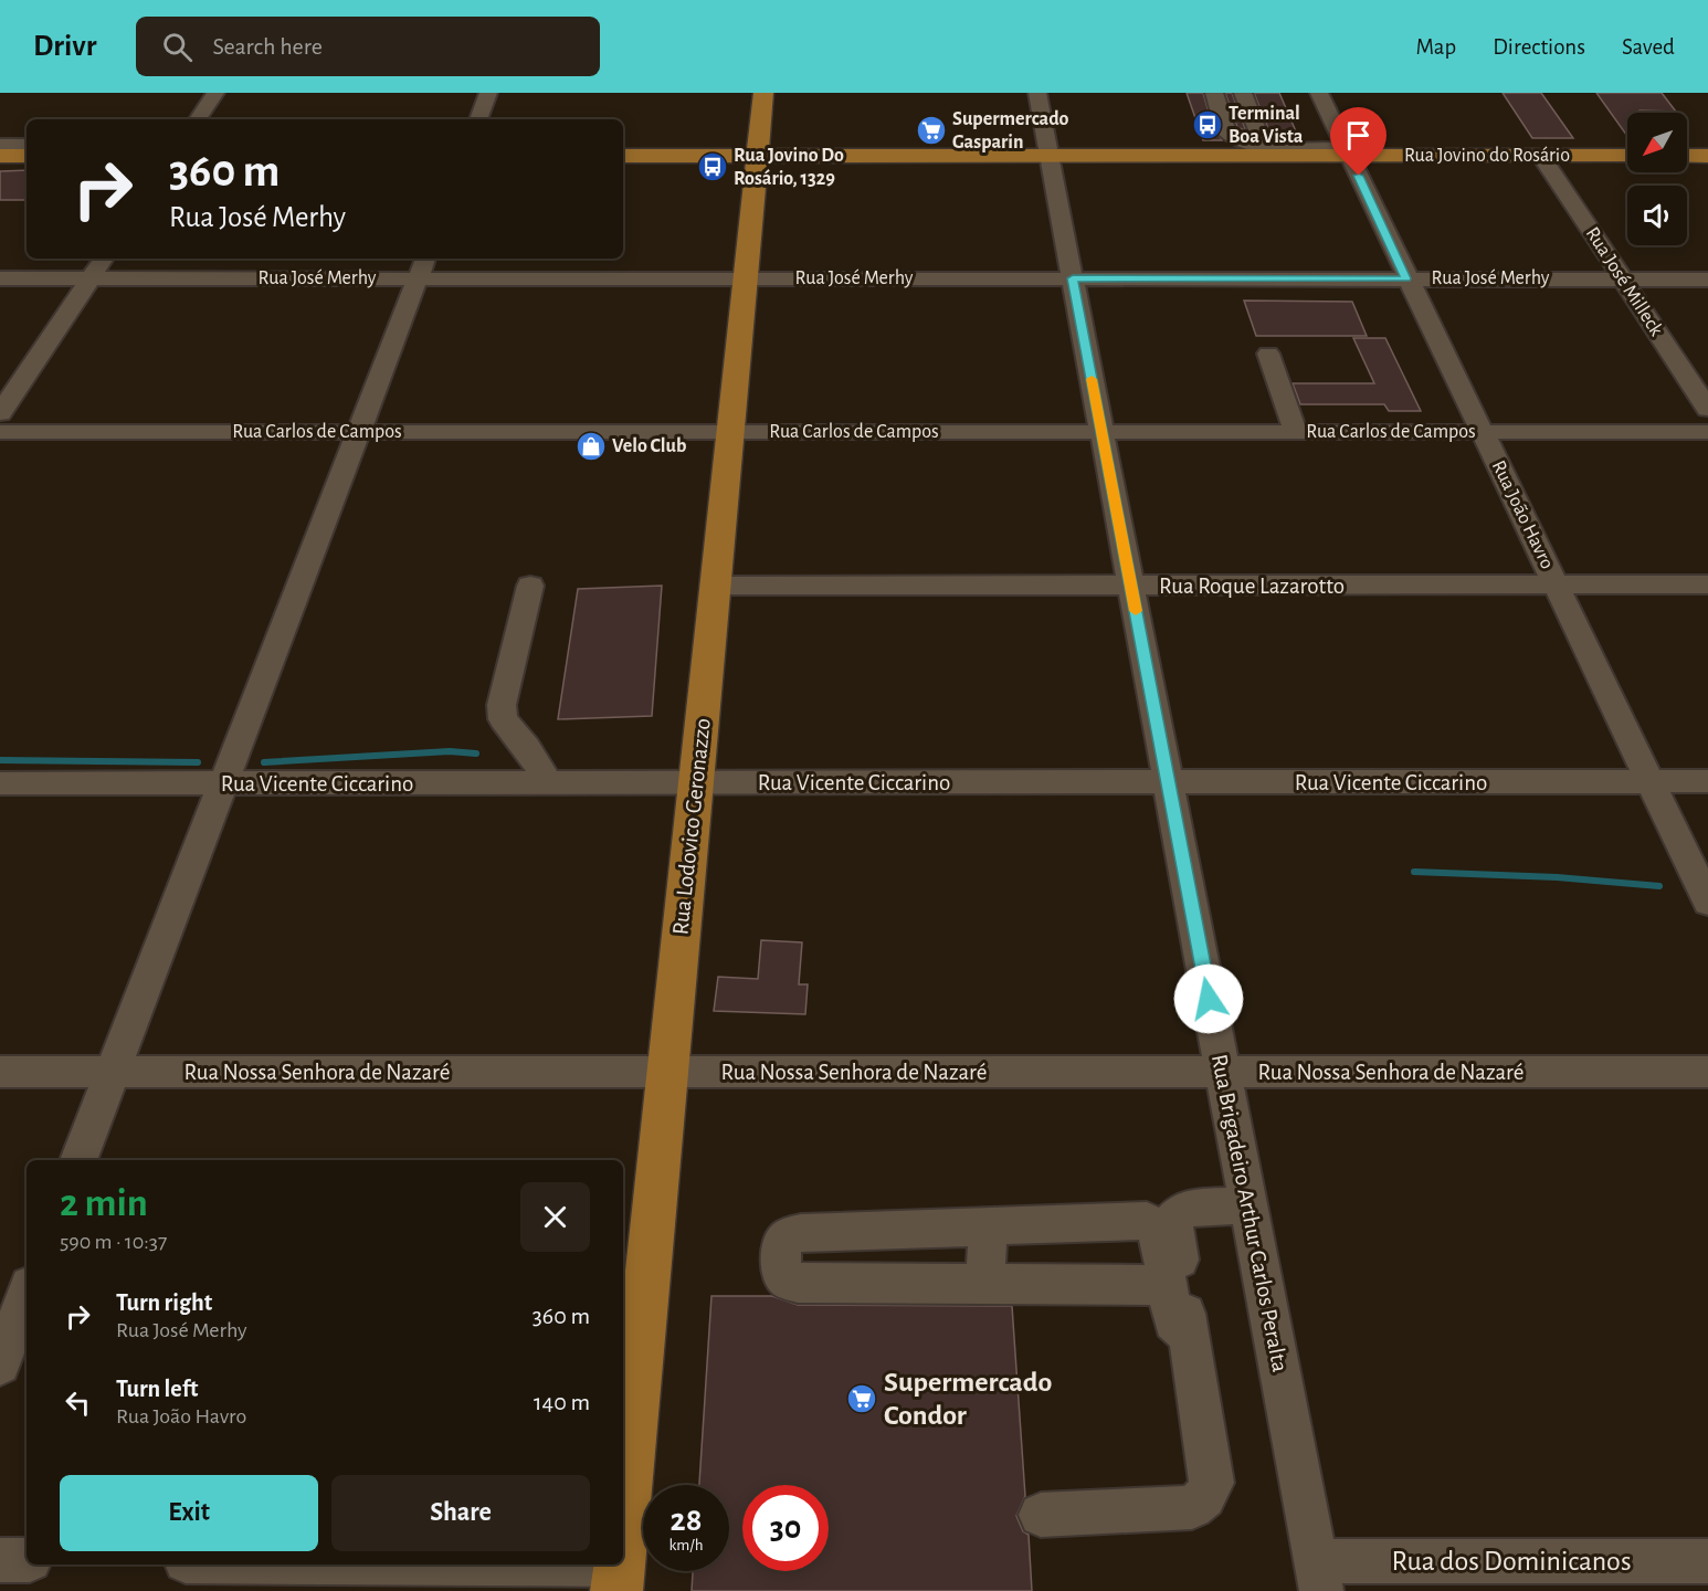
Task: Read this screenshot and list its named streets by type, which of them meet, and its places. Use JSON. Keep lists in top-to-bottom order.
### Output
{
  "streets": {
    "main road": ["Rua Jovino do Rosário", "Rua Lodovico Geronazzo"],
    "street": [
      "Rua José Merhy",
      "Rua José Milleck",
      "Rua Carlos de Campos",
      "Rua João Havro",
      "Rua Roque Lazarotto",
      "Rua Vicente Ciccarino",
      "Rua Nossa Senhora de Nazaré",
      "Rua Brigadeiro Arthur Carlos Peralta",
      "Rua dos Dominicanos"
    ]
  },
  "crossings": [
    ["Rua Jovino do Rosário", "Rua José Milleck"],
    ["Rua Jovino do Rosário", "Rua João Havro"],
    ["Rua Jovino do Rosário", "Rua Lodovico Geronazzo"],
    ["Rua Jovino do Rosário", "Rua Brigadeiro Arthur Carlos Peralta"],
    ["Rua José Merhy", "Rua José Milleck"],
    ["Rua José Merhy", "Rua João Havro"],
    ["Rua José Merhy", "Rua Lodovico Geronazzo"],
    ["Rua José Merhy", "Rua Brigadeiro Arthur Carlos Peralta"],
    ["Rua Carlos de Campos", "Rua João Havro"],
    ["Rua Carlos de Campos", "Rua Lodovico Geronazzo"],
    ["Rua Carlos de Campos", "Rua Brigadeiro Arthur Carlos Peralta"],
    ["Rua João Havro", "Rua Roque Lazarotto"],
    ["Rua João Havro", "Rua Vicente Ciccarino"],
    ["Rua Roque Lazarotto", "Rua Lodovico Geronazzo"],
    ["Rua Roque Lazarotto", "Rua Brigadeiro Arthur Carlos Peralta"],
    ["Rua Vicente Ciccarino", "Rua Lodovico Geronazzo"],
    ["Rua Vicente Ciccarino", "Rua Brigadeiro Arthur Carlos Peralta"],
    ["Rua Lodovico Geronazzo", "Rua Nossa Senhora de Nazaré"],
    ["Rua Nossa Senhora de Nazaré", "Rua Brigadeiro Arthur Carlos Peralta"],
    ["Rua Brigadeiro Arthur Carlos Peralta", "Rua dos Dominicanos"]
  ],
  "places": {
    "bus stop": ["Terminal Boa Vista", "Rua Jovino Do Rosário, 1329"],
    "supermarket": ["Supermercado Gasparin", "Supermercado Condor"],
    "shop": ["Velo Club"]
  },
  "north": "bottom left",
  "page": {
    "header": "Drivr",
    "search": "Search here",
    "nav": ["Map", "Directions", "Saved"],
    "turn": ["360 m", "Rua José Merhy"],
    "heading": ["2 min", "590 m · 10:37"],
    "list": [
      {
        "name": "Turn right",
        "note": "Rua José Merhy",
        "value": "360 m"
      },
      {
        "name": "Turn left",
        "note": "Rua João Havro",
        "value": "140 m"
      }
    ],
    "buttons": ["Exit", "Share"],
    "speed": "28 km/h",
    "limit": "30"
  }
}
